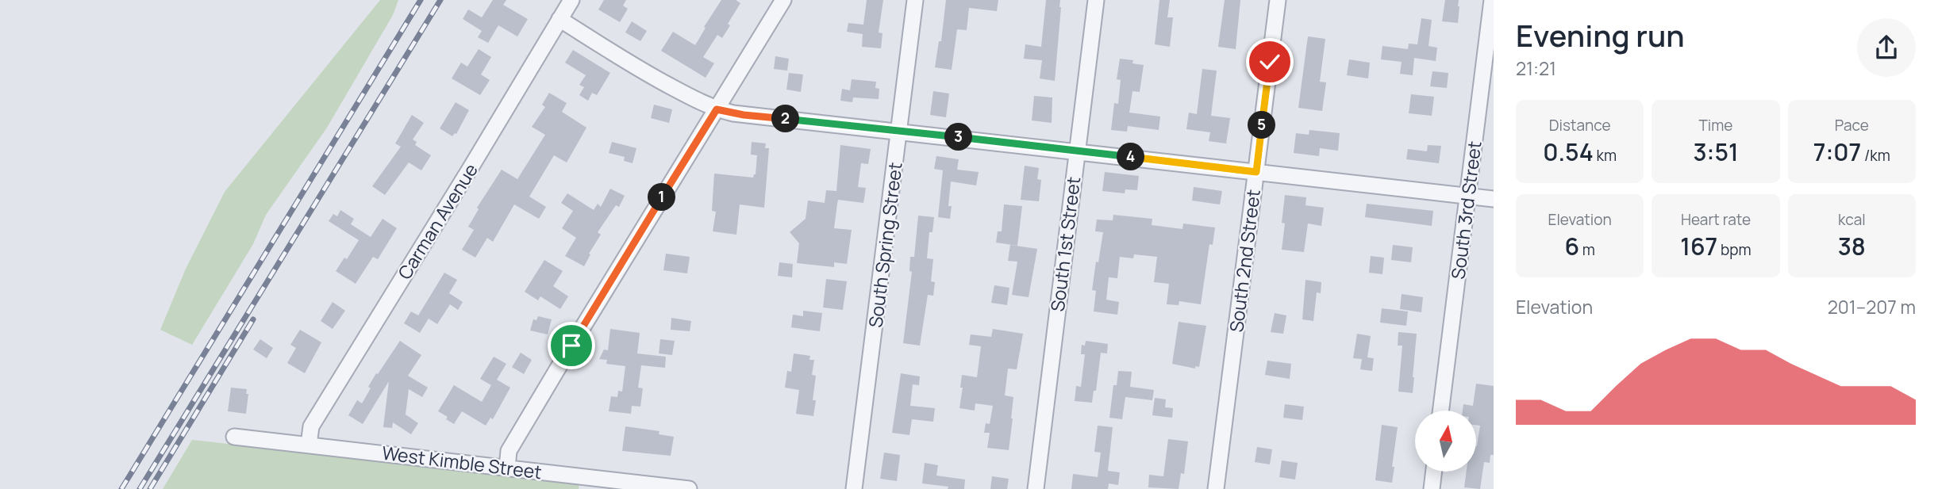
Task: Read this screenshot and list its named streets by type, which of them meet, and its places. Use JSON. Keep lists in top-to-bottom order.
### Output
{
  "streets": {
    "street": [
      "South 3rd Street",
      "Carman Avenue",
      "South 1st Street",
      "South Spring Street",
      "South 2nd Street",
      "West Kimble Street"
    ]
  },
  "crossings": [
    ["Carman Avenue", "West Kimble Street"]
  ],
  "north": "top",
  "page": {
    "heading": ["Evening run", "21:21"],
    "stats": [
      ["Distance", "0.54 km"],
      ["Time", "3:51"],
      ["Pace", "7:07 /km"],
      ["Elevation", "6 m"],
      ["Heart rate", "167 bpm"],
      ["kcal", "38"]
    ],
    "pins": [
      "2",
      "5",
      "3",
      "4",
      "1"
    ],
    "chart": ["Elevation", "201–207 m"]
  }
}
